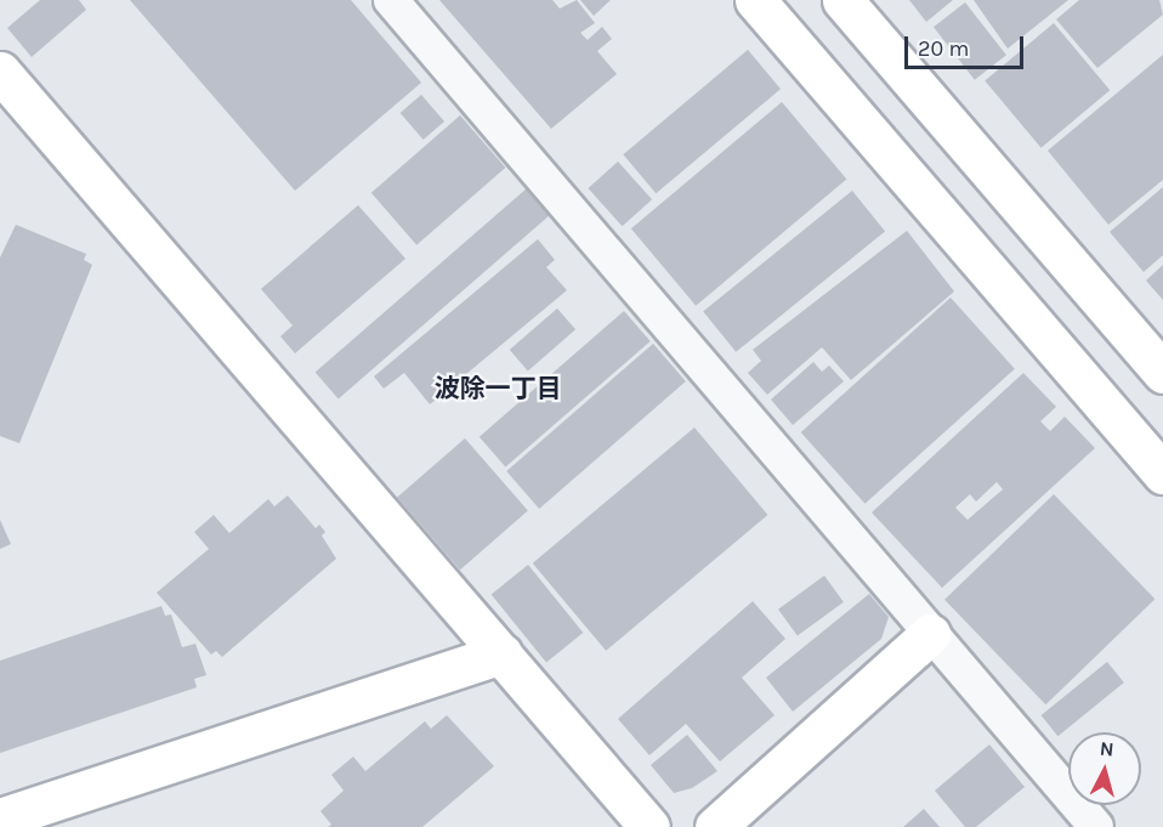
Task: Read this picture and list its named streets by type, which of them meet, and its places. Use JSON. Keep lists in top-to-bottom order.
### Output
{
  "districts": ["波除一丁目"],
  "scale_bar": "20 m",
  "north": "top"
}
